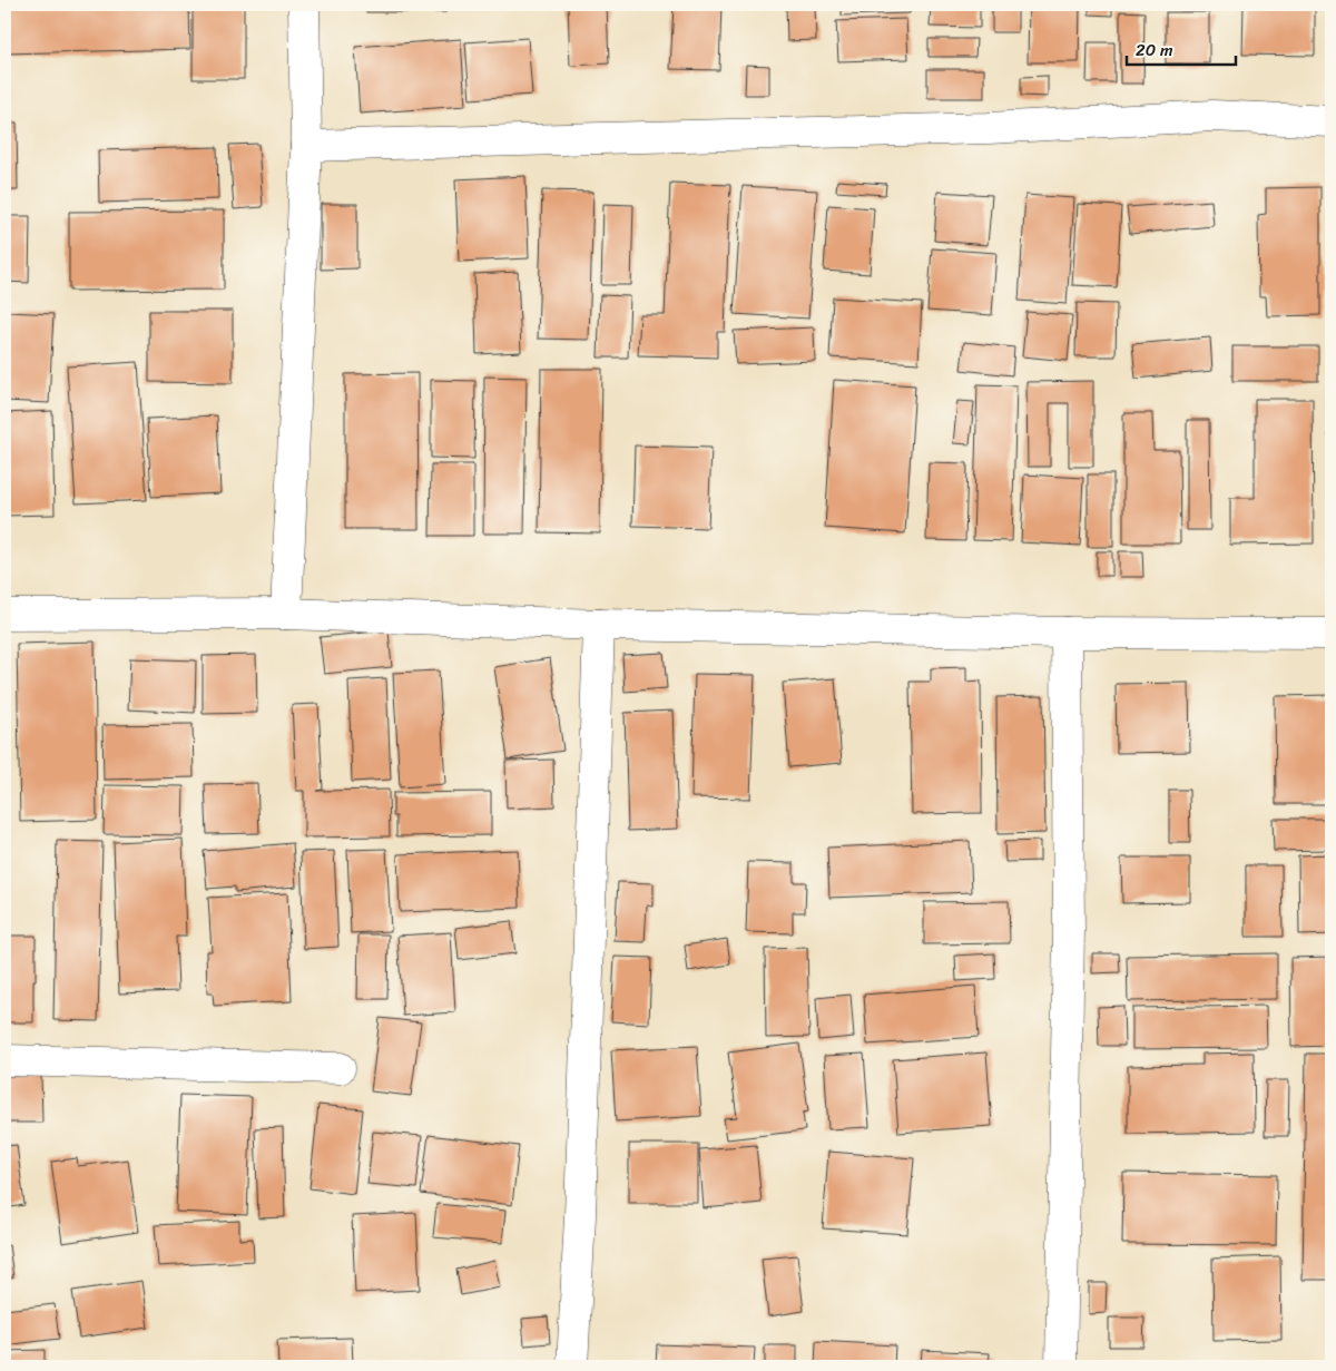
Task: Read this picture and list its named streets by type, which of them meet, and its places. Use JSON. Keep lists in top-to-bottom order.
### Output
{
  "scale_bar": "20 m"
}
